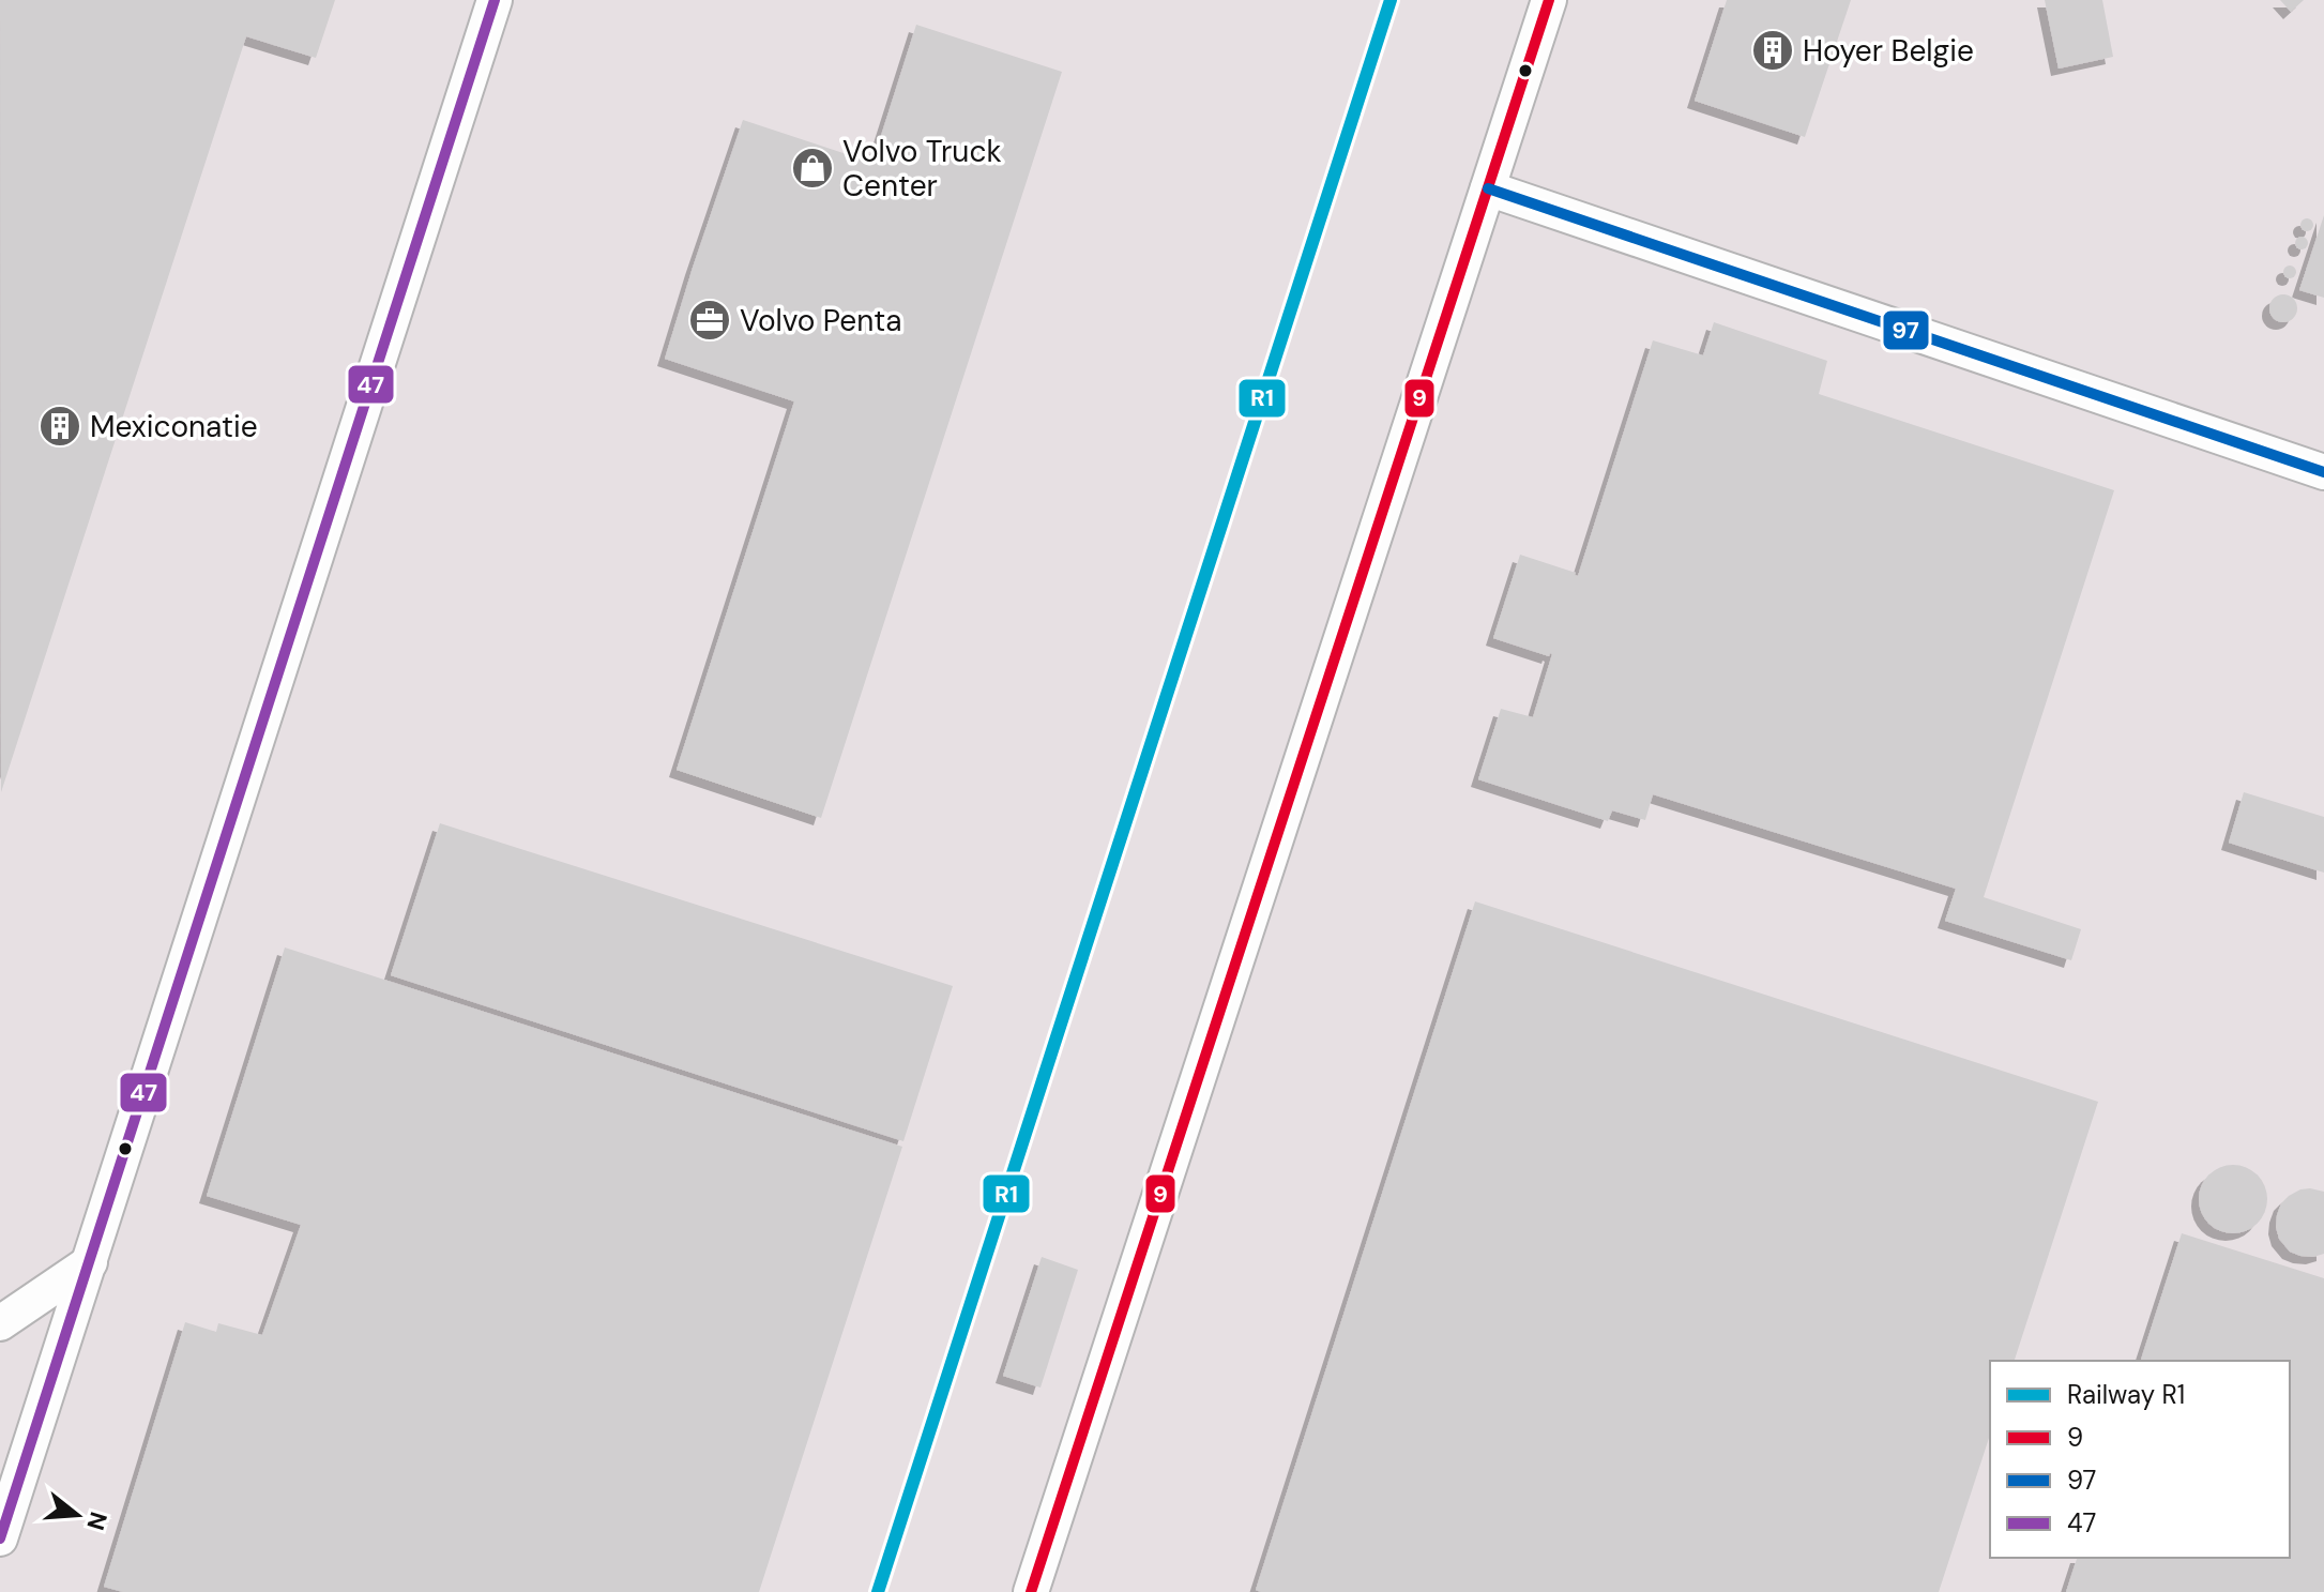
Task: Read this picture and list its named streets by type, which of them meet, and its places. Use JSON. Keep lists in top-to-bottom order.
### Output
{
  "places": {
    "building": ["Hoyer Belgie", "Mexiconatie"],
    "shop": ["Volvo Truck Center"],
    "office": ["Volvo Penta"]
  },
  "lines": [
    "rail line R1",
    "transit line 9",
    "transit line 47",
    "transit line 97"
  ],
  "legend": [
    "Railway R1",
    "9",
    "97",
    "47"
  ],
  "north": "right"
}
